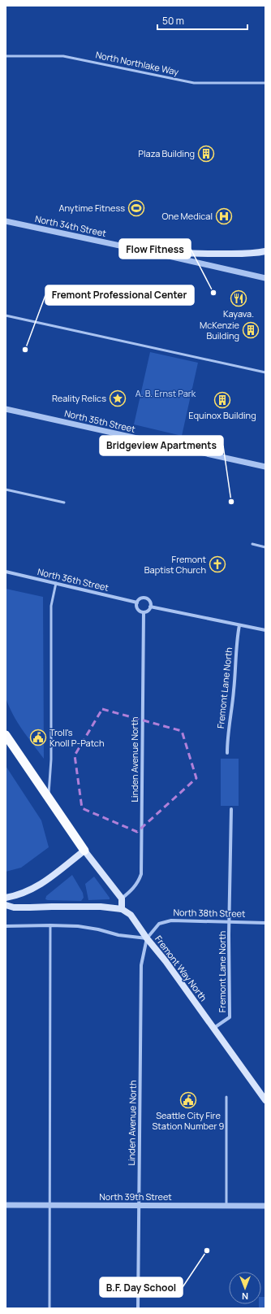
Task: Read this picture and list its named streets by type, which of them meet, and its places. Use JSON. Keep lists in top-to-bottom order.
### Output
{
  "streets": {
    "main road": ["Fremont Way North"],
    "street": [
      "North 34th Street",
      "North 35th Street",
      "North 36th Street",
      "Fremont Lane North",
      "Linden Avenue North",
      "North 38th Street",
      "North 39th Street"
    ],
    "lane": ["North Northlake Way"]
  },
  "crossings": [
    ["North 36th Street", "Linden Avenue North"],
    ["Fremont Lane North", "North 38th Street"],
    ["Fremont Lane North", "Fremont Way North"],
    ["Linden Avenue North", "North 38th Street"],
    ["Linden Avenue North", "Fremont Way North"],
    ["Linden Avenue North", "North 39th Street"],
    ["North 38th Street", "Fremont Way North"]
  ],
  "parks": ["A. B. Ernst Park"],
  "places": {
    "building": ["Plaza Building", "McKenzie Building", "Equinox Building"],
    "sports": ["Anytime Fitness"],
    "hospital": ["One Medical"],
    "other": [
      "Flow Fitness",
      "Fremont Professional Center",
      "Bridgeview Apartments",
      "B.F. Day School"
    ],
    "restaurant": ["Kayava."],
    "place": ["Reality Relics"],
    "church": ["Fremont Baptist Church"],
    "public building": ["Troll's Knoll P-Patch", "Seattle City Fire Station Number 9"]
  },
  "scale_bar": "50 m",
  "north": "bottom"
}
